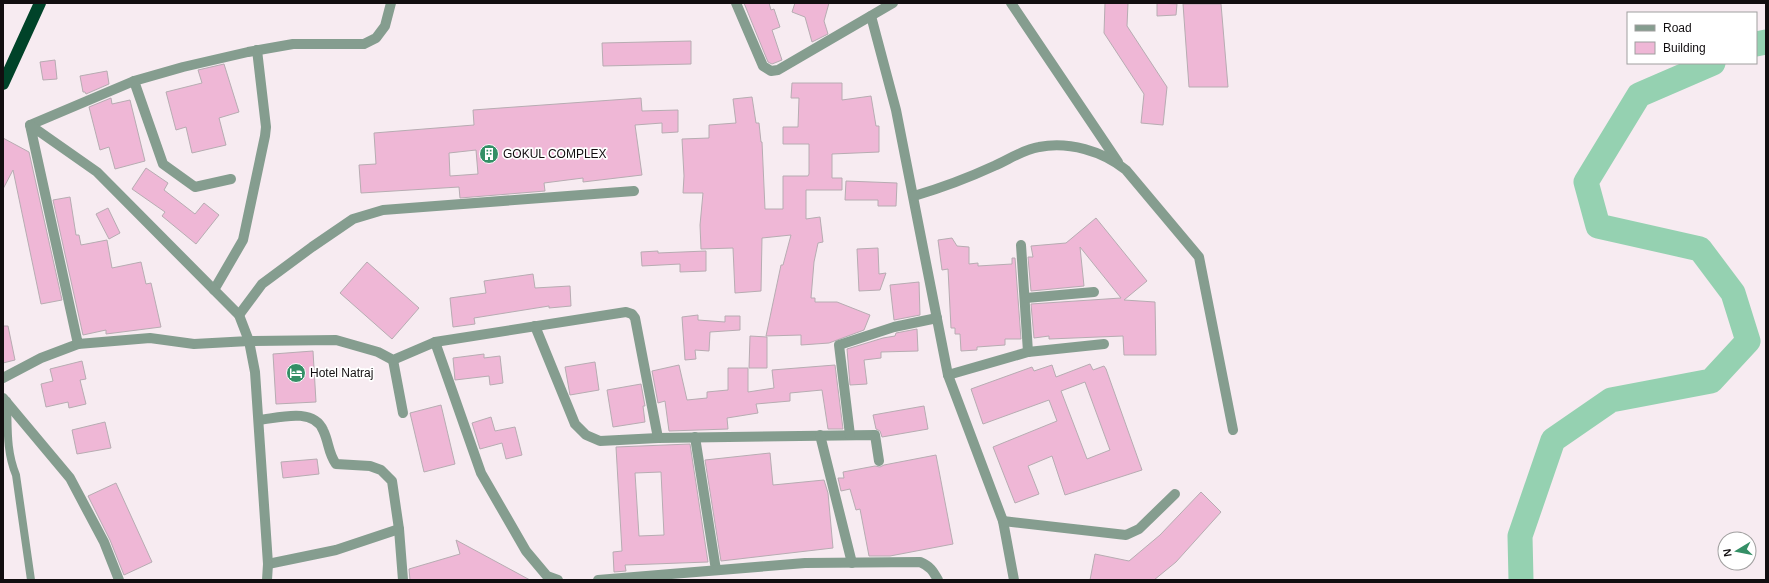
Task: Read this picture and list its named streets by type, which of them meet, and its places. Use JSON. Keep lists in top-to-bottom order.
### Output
{
  "places": {
    "building": ["GOKUL COMPLEX"],
    "hotel": ["Hotel Natraj"]
  },
  "legend": ["Road", "Building"],
  "north": "left"
}
